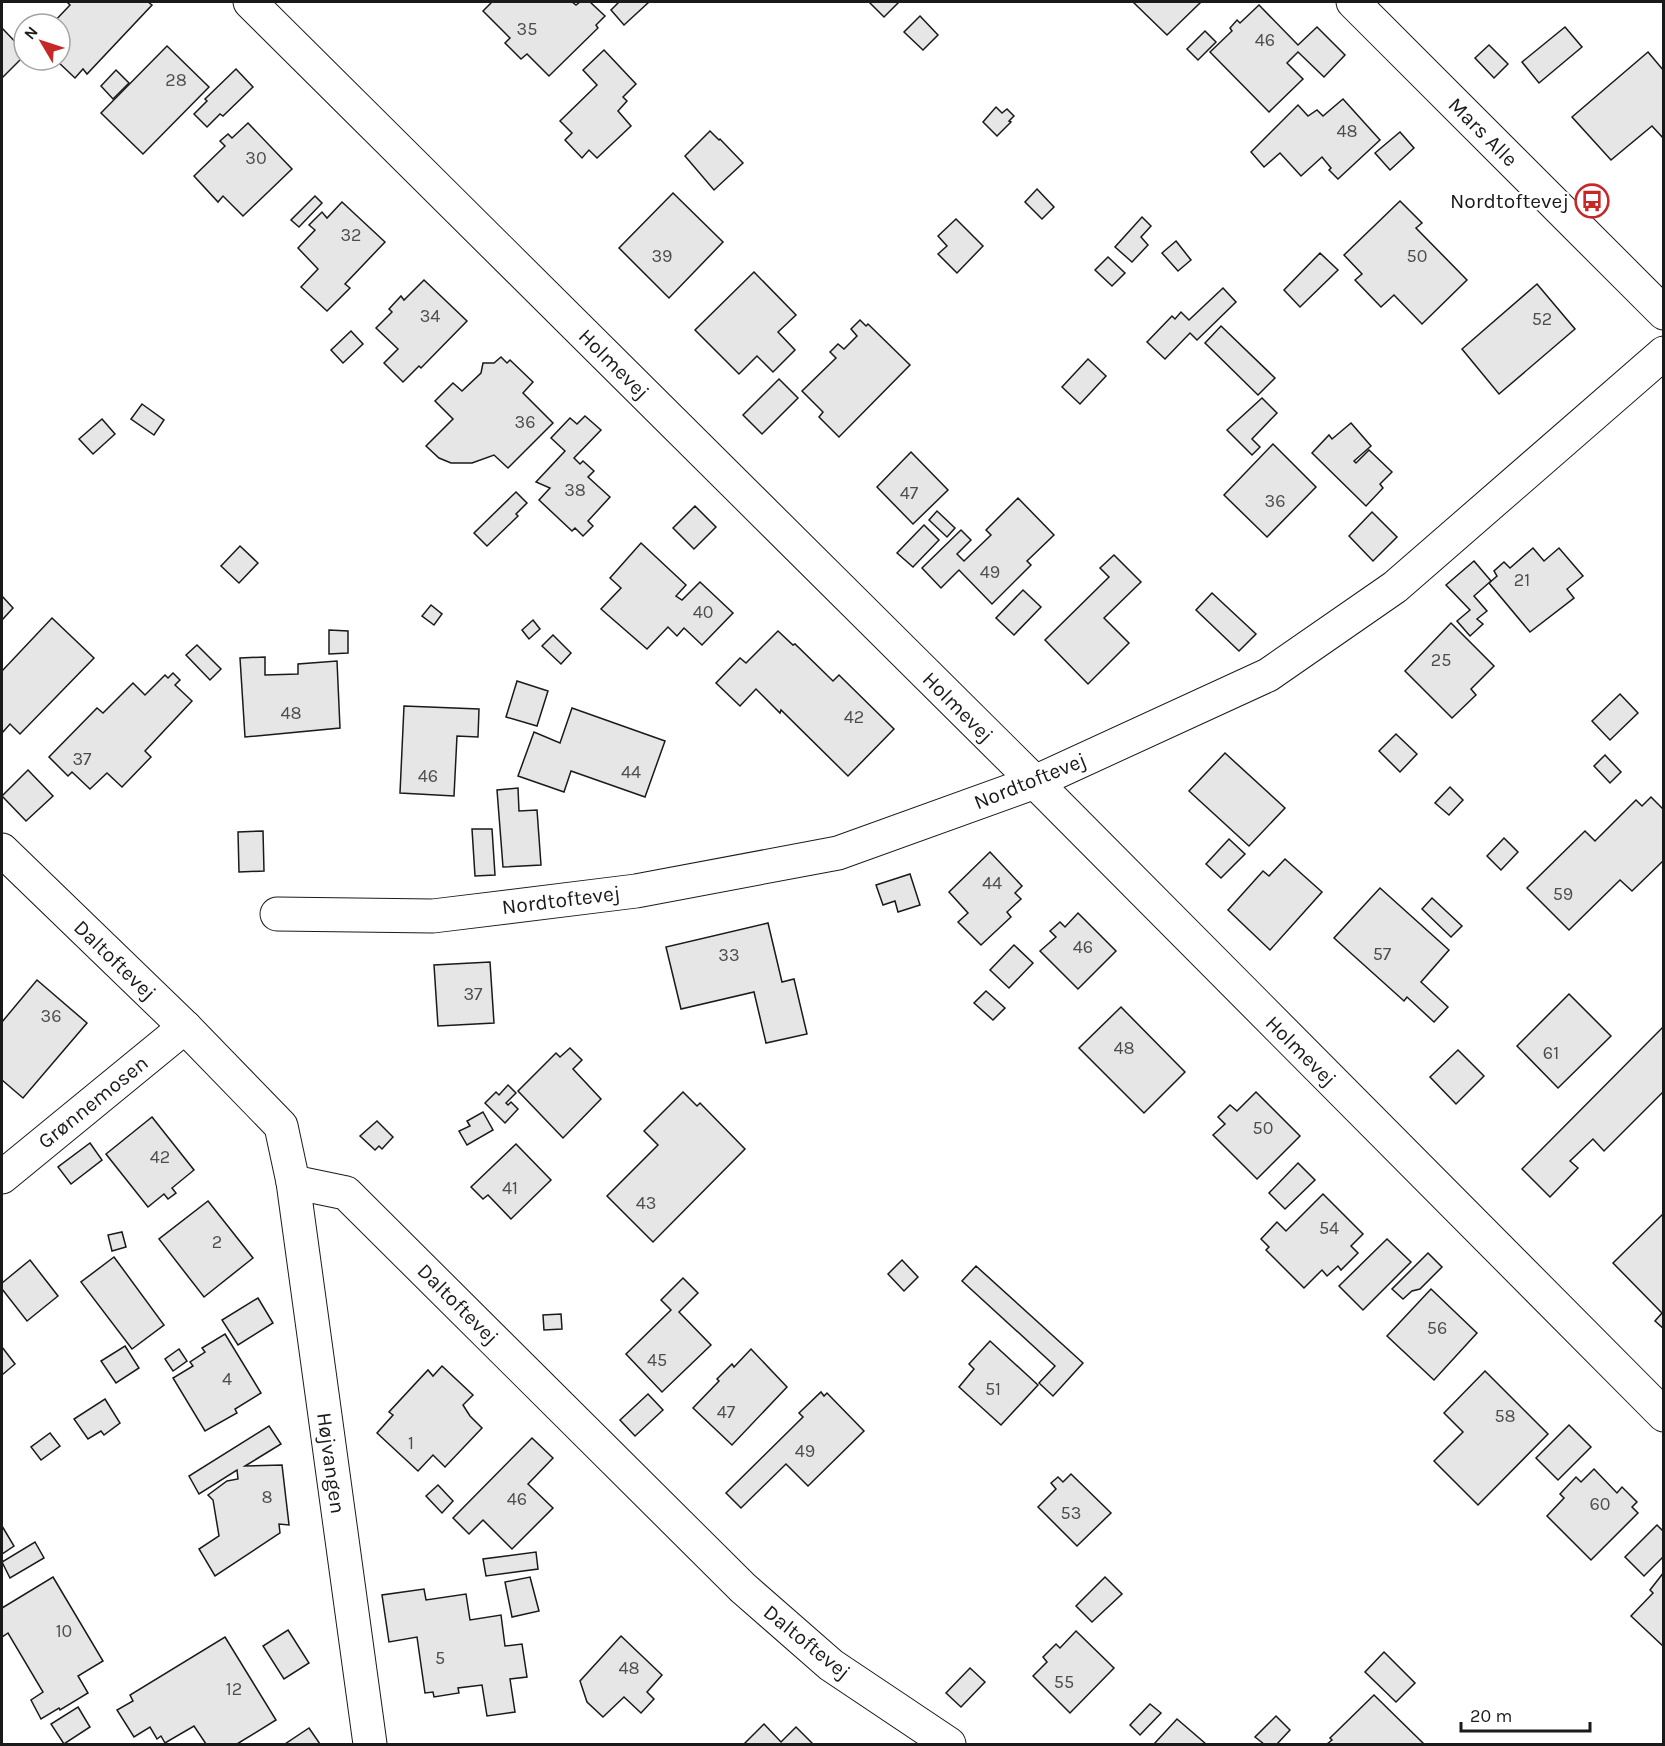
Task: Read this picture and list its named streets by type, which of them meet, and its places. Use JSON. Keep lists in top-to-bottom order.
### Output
{
  "streets": {
    "street": [
      "Mars Alle",
      "Holmevej",
      "Nordtoftevej",
      "Daltoftevej",
      "Grønnemosen",
      "Højvangen"
    ]
  },
  "crossings": [
    ["Holmevej", "Nordtoftevej"],
    ["Daltoftevej", "Grønnemosen"],
    ["Daltoftevej", "Højvangen"]
  ],
  "places": {
    "bus stop": ["Nordtoftevej"]
  },
  "house_numbers": [
    "35",
    "46",
    "28",
    "48",
    "30",
    "32",
    "39",
    "50",
    "34",
    "52",
    "36",
    "38",
    "47",
    "36",
    "49",
    "21",
    "40",
    "25",
    "48",
    "42",
    "37",
    "44",
    "46",
    "44",
    "59",
    "46",
    "57",
    "33",
    "37",
    "36",
    "48",
    "61",
    "50",
    "42",
    "41",
    "43",
    "54",
    "2",
    "56",
    "45",
    "4",
    "51",
    "47",
    "58",
    "1",
    "49",
    "8",
    "46",
    "60",
    "53",
    "10",
    "5",
    "48",
    "55",
    "12"
  ],
  "scale_bar": "20 m",
  "north": "top left"
}
